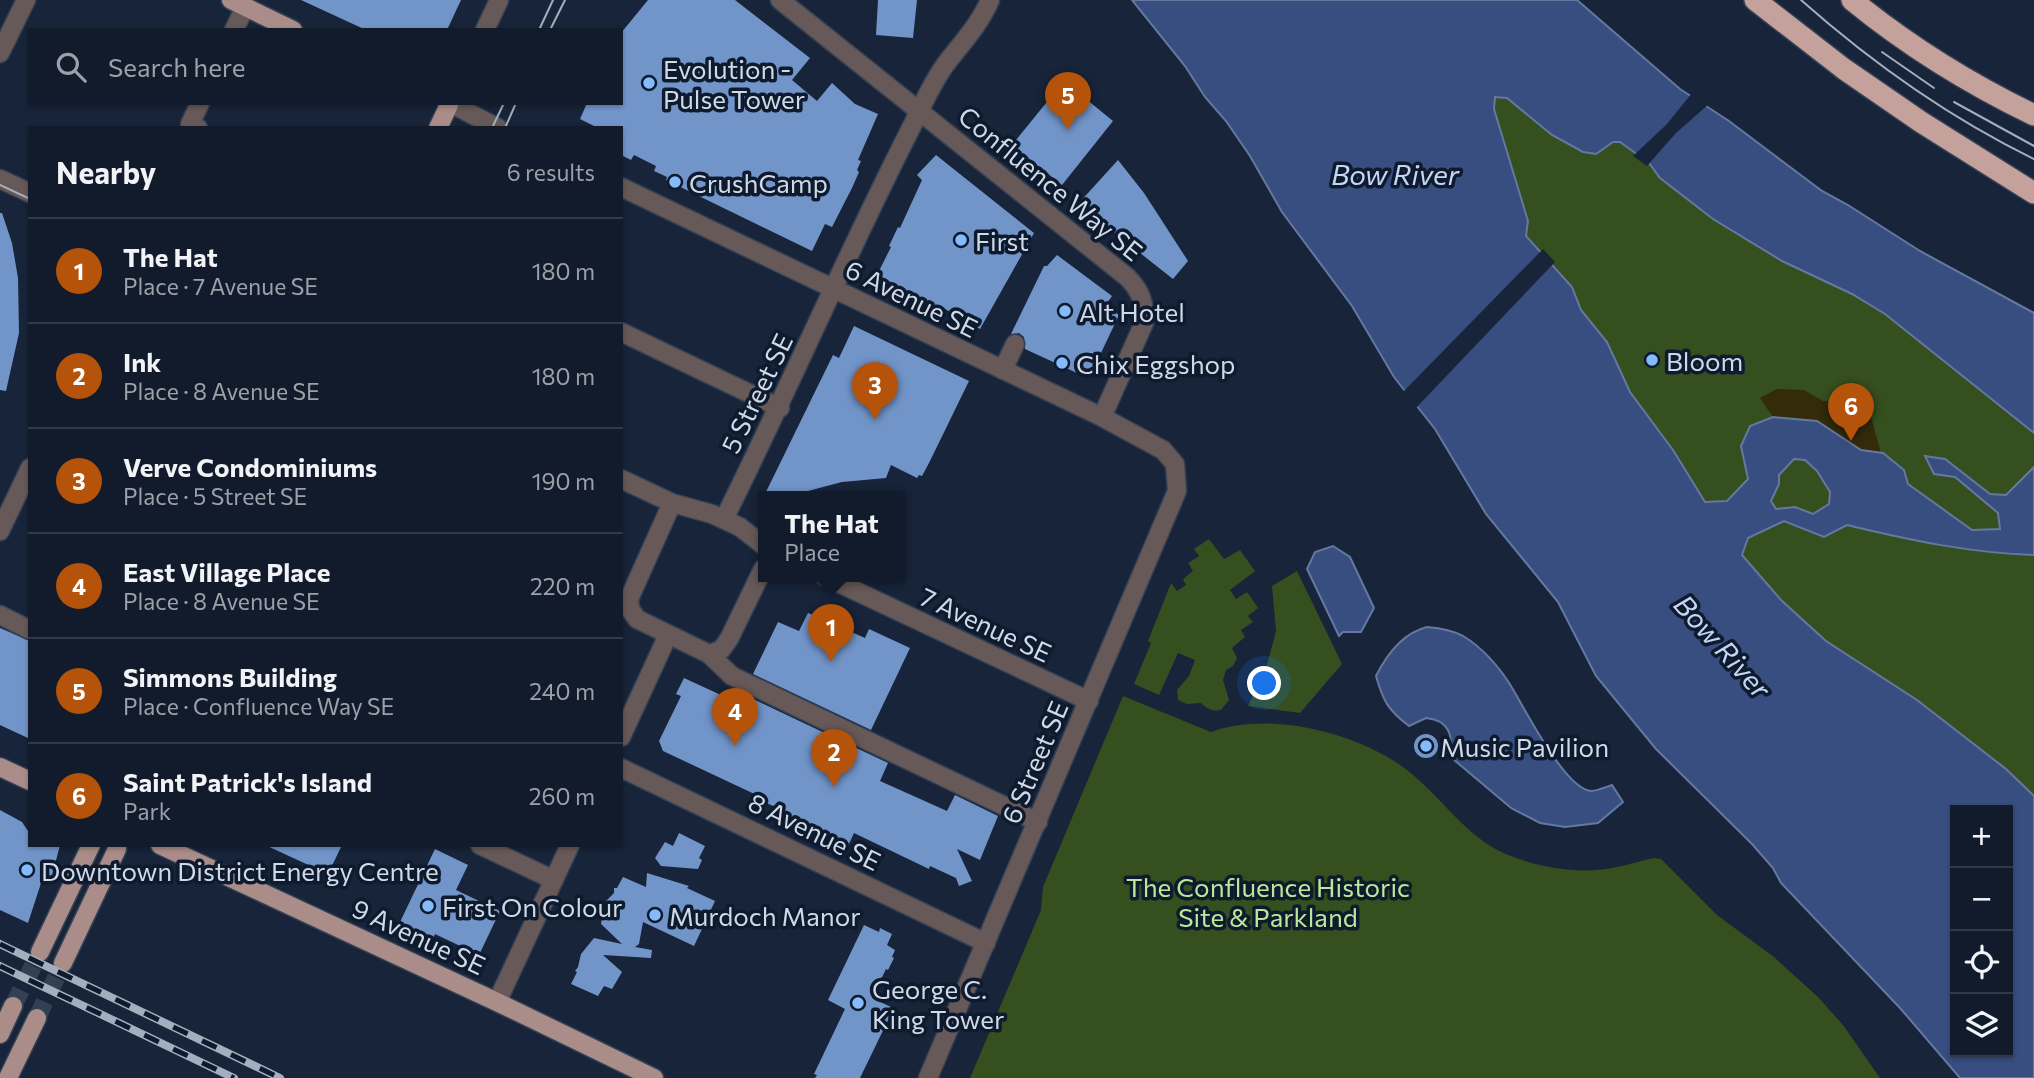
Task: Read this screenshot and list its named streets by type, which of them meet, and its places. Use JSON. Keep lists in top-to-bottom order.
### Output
{
  "streets": {
    "main road": ["9 Avenue SE"],
    "street": [
      "Confluence Way SE",
      "6 Avenue SE",
      "5 Street SE",
      "7 Avenue SE",
      "6 Street SE",
      "8 Avenue SE"
    ]
  },
  "crossings": [
    ["Confluence Way SE", "6 Avenue SE"],
    ["Confluence Way SE", "5 Street SE"],
    ["6 Avenue SE", "5 Street SE"],
    ["6 Avenue SE", "6 Street SE"],
    ["7 Avenue SE", "6 Street SE"],
    ["6 Street SE", "8 Avenue SE"]
  ],
  "water": ["Bow River"],
  "parks": ["The Confluence Historic Site & Parkland"],
  "places": [
    "Evolution - Pulse Tower",
    "CrushCamp",
    "First",
    "Alt Hotel",
    "Bloom",
    "Chix Eggshop",
    "Music Pavilion",
    "Downtown District Energy Centre",
    "First On Colour",
    "Murdoch Manor",
    "George C. King Tower"
  ],
  "page": {
    "search": "Search here",
    "pins": [
      "5",
      "3",
      "6",
      "1",
      "4",
      "2"
    ],
    "heading": ["Nearby", "6 results"],
    "list": [
      {
        "mark": "1",
        "name": "The Hat",
        "note": "Place · 7 Avenue SE",
        "value": "180 m"
      },
      {
        "mark": "2",
        "name": "Ink",
        "note": "Place · 8 Avenue SE",
        "value": "180 m"
      },
      {
        "mark": "3",
        "name": "Verve Condominiums",
        "note": "Place · 5 Street SE",
        "value": "190 m"
      },
      {
        "mark": "4",
        "name": "East Village Place",
        "note": "Place · 8 Avenue SE",
        "value": "220 m"
      },
      {
        "mark": "5",
        "name": "Simmons Building",
        "note": "Place · Confluence Way SE",
        "value": "240 m"
      },
      {
        "mark": "6",
        "name": "Saint Patrick's Island",
        "note": "Park",
        "value": "260 m"
      }
    ],
    "popup": ["The Hat", "Place"],
    "map_buttons": ["+", "−"]
  }
}
